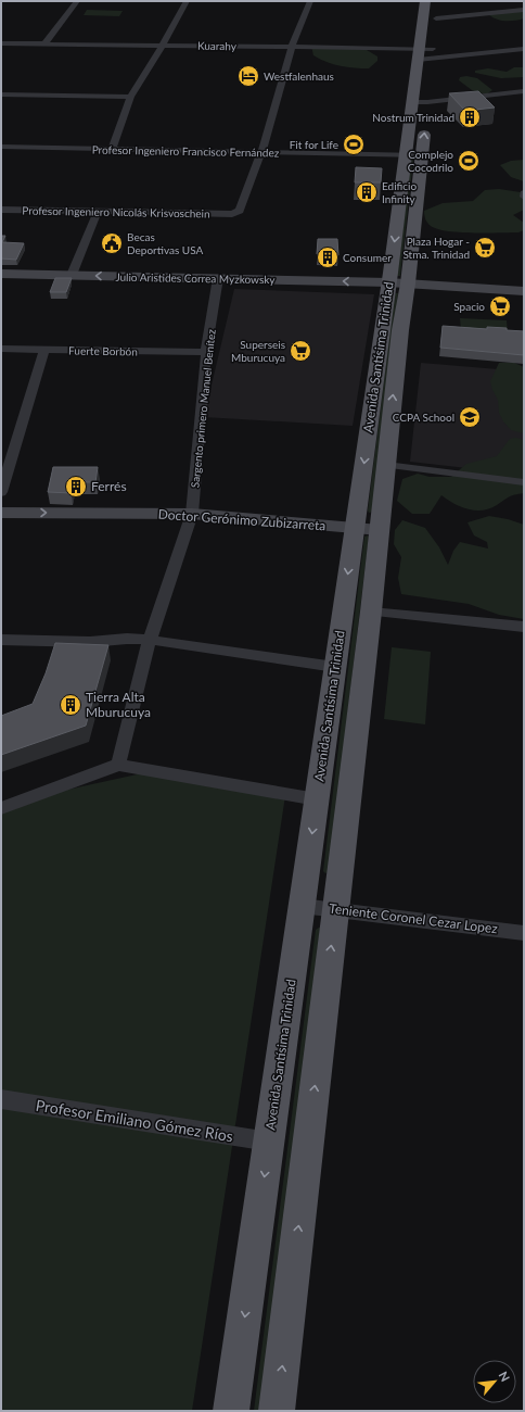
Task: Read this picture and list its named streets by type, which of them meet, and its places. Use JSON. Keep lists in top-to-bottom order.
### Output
{
  "streets": {
    "main road": ["Julio Aristides Correa Myzkowsky", "Avenida Santísima Trinidad", "Doctor Gerónimo Zubizarreta"],
    "street": [
      "Kuarahy",
      "Profesor Ingeniero Francisco Fernández",
      "Profesor Ingeniero Nicolás Krisvoschein",
      "Fuerte Borbón",
      "Sargento primero Manuel Benítez",
      "Teniente Coronel Cezar Lopez",
      "Profesor Emiliano Gómez Ríos"
    ]
  },
  "crossings": [
    ["Kuarahy", "Avenida Santísima Trinidad"],
    ["Profesor Ingeniero Francisco Fernández", "Profesor Ingeniero Nicolás Krisvoschein"],
    ["Profesor Ingeniero Francisco Fernández", "Avenida Santísima Trinidad"],
    ["Julio Aristides Correa Myzkowsky", "Avenida Santísima Trinidad"],
    ["Julio Aristides Correa Myzkowsky", "Sargento primero Manuel Benítez"],
    ["Fuerte Borbón", "Sargento primero Manuel Benítez"],
    ["Avenida Santísima Trinidad", "Doctor Gerónimo Zubizarreta"],
    ["Avenida Santísima Trinidad", "Teniente Coronel Cezar Lopez"],
    ["Avenida Santísima Trinidad", "Profesor Emiliano Gómez Ríos"],
    ["Sargento primero Manuel Benítez", "Doctor Gerónimo Zubizarreta"]
  ],
  "one_way": ["Julio Aristides Correa Myzkowsky", "Doctor Gerónimo Zubizarreta"],
  "places": {
    "hotel": ["Westfalenhaus"],
    "building": [
      "Nostrum Trinidad",
      "Edificio Infinity",
      "Consumer",
      "Ferrés",
      "Tierra Alta Mburucuya"
    ],
    "sports": ["Fit for Life", "Complejo Cocodrilo"],
    "public building": ["Becas Deportivas USA"],
    "supermarket": ["Plaza Hogar - Stma. Trinidad", "Spacio", "Superseis Mburucuya"],
    "school or university": ["CCPA School"]
  },
  "north": "top right"
}
